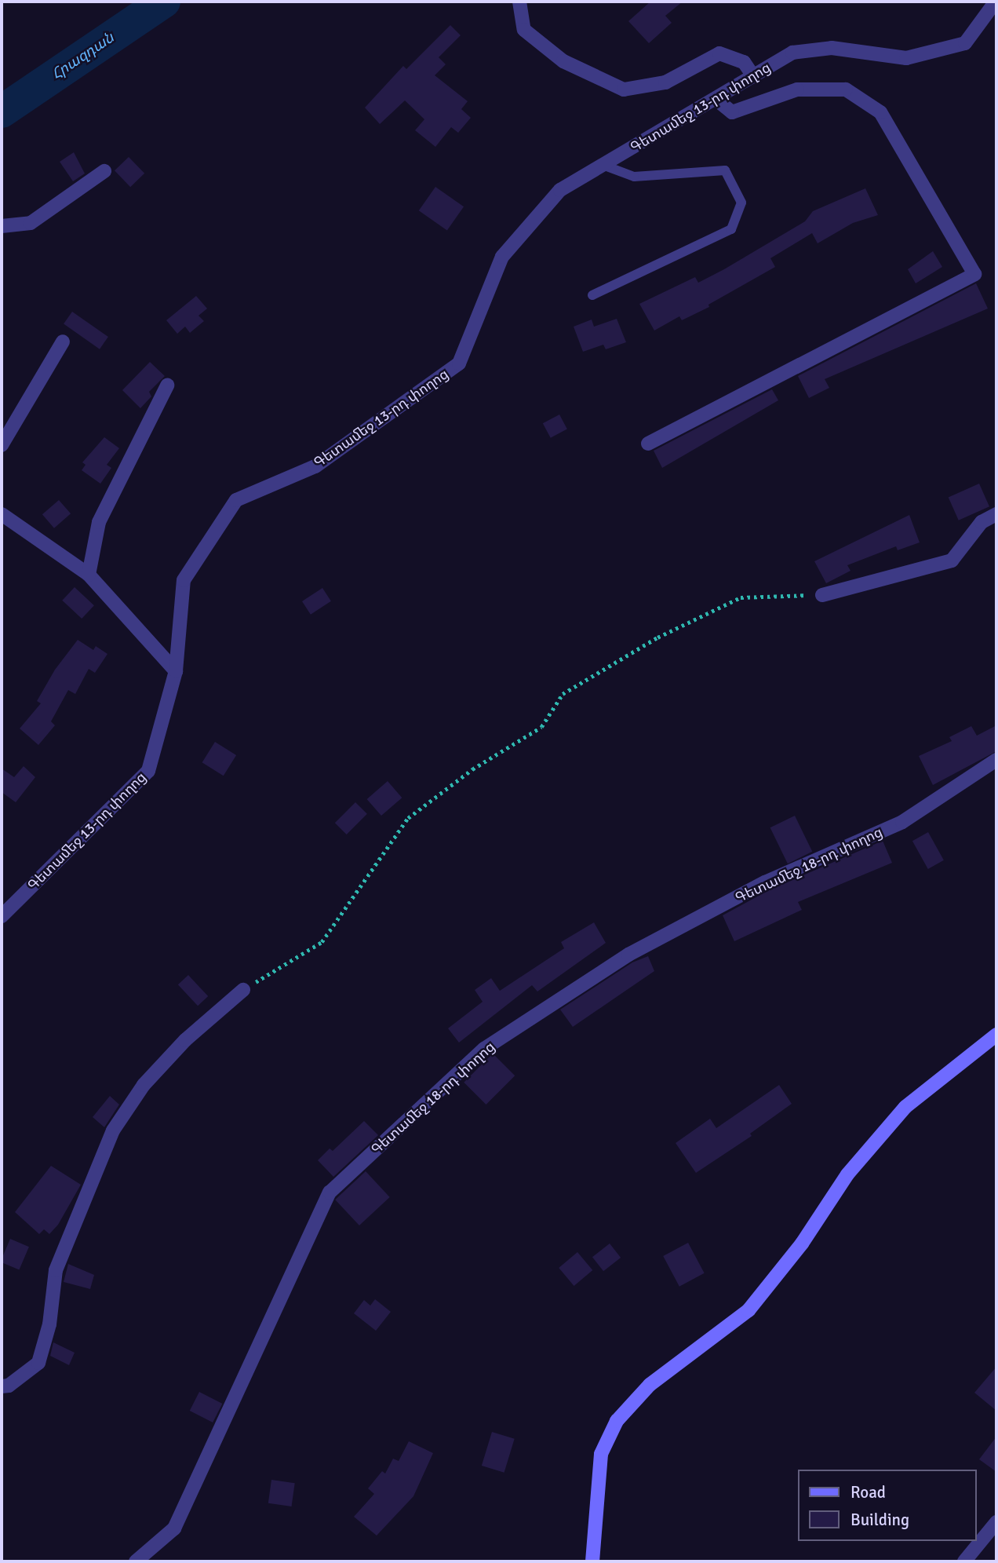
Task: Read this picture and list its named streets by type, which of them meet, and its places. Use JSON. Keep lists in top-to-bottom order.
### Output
{
  "streets": {
    "street": ["Գետամեջ 13-րդ փողոց", "Գետամեջ 18-րդ փողոց"]
  },
  "water": ["Հրազդան"],
  "legend": ["Road", "Building"]
}
